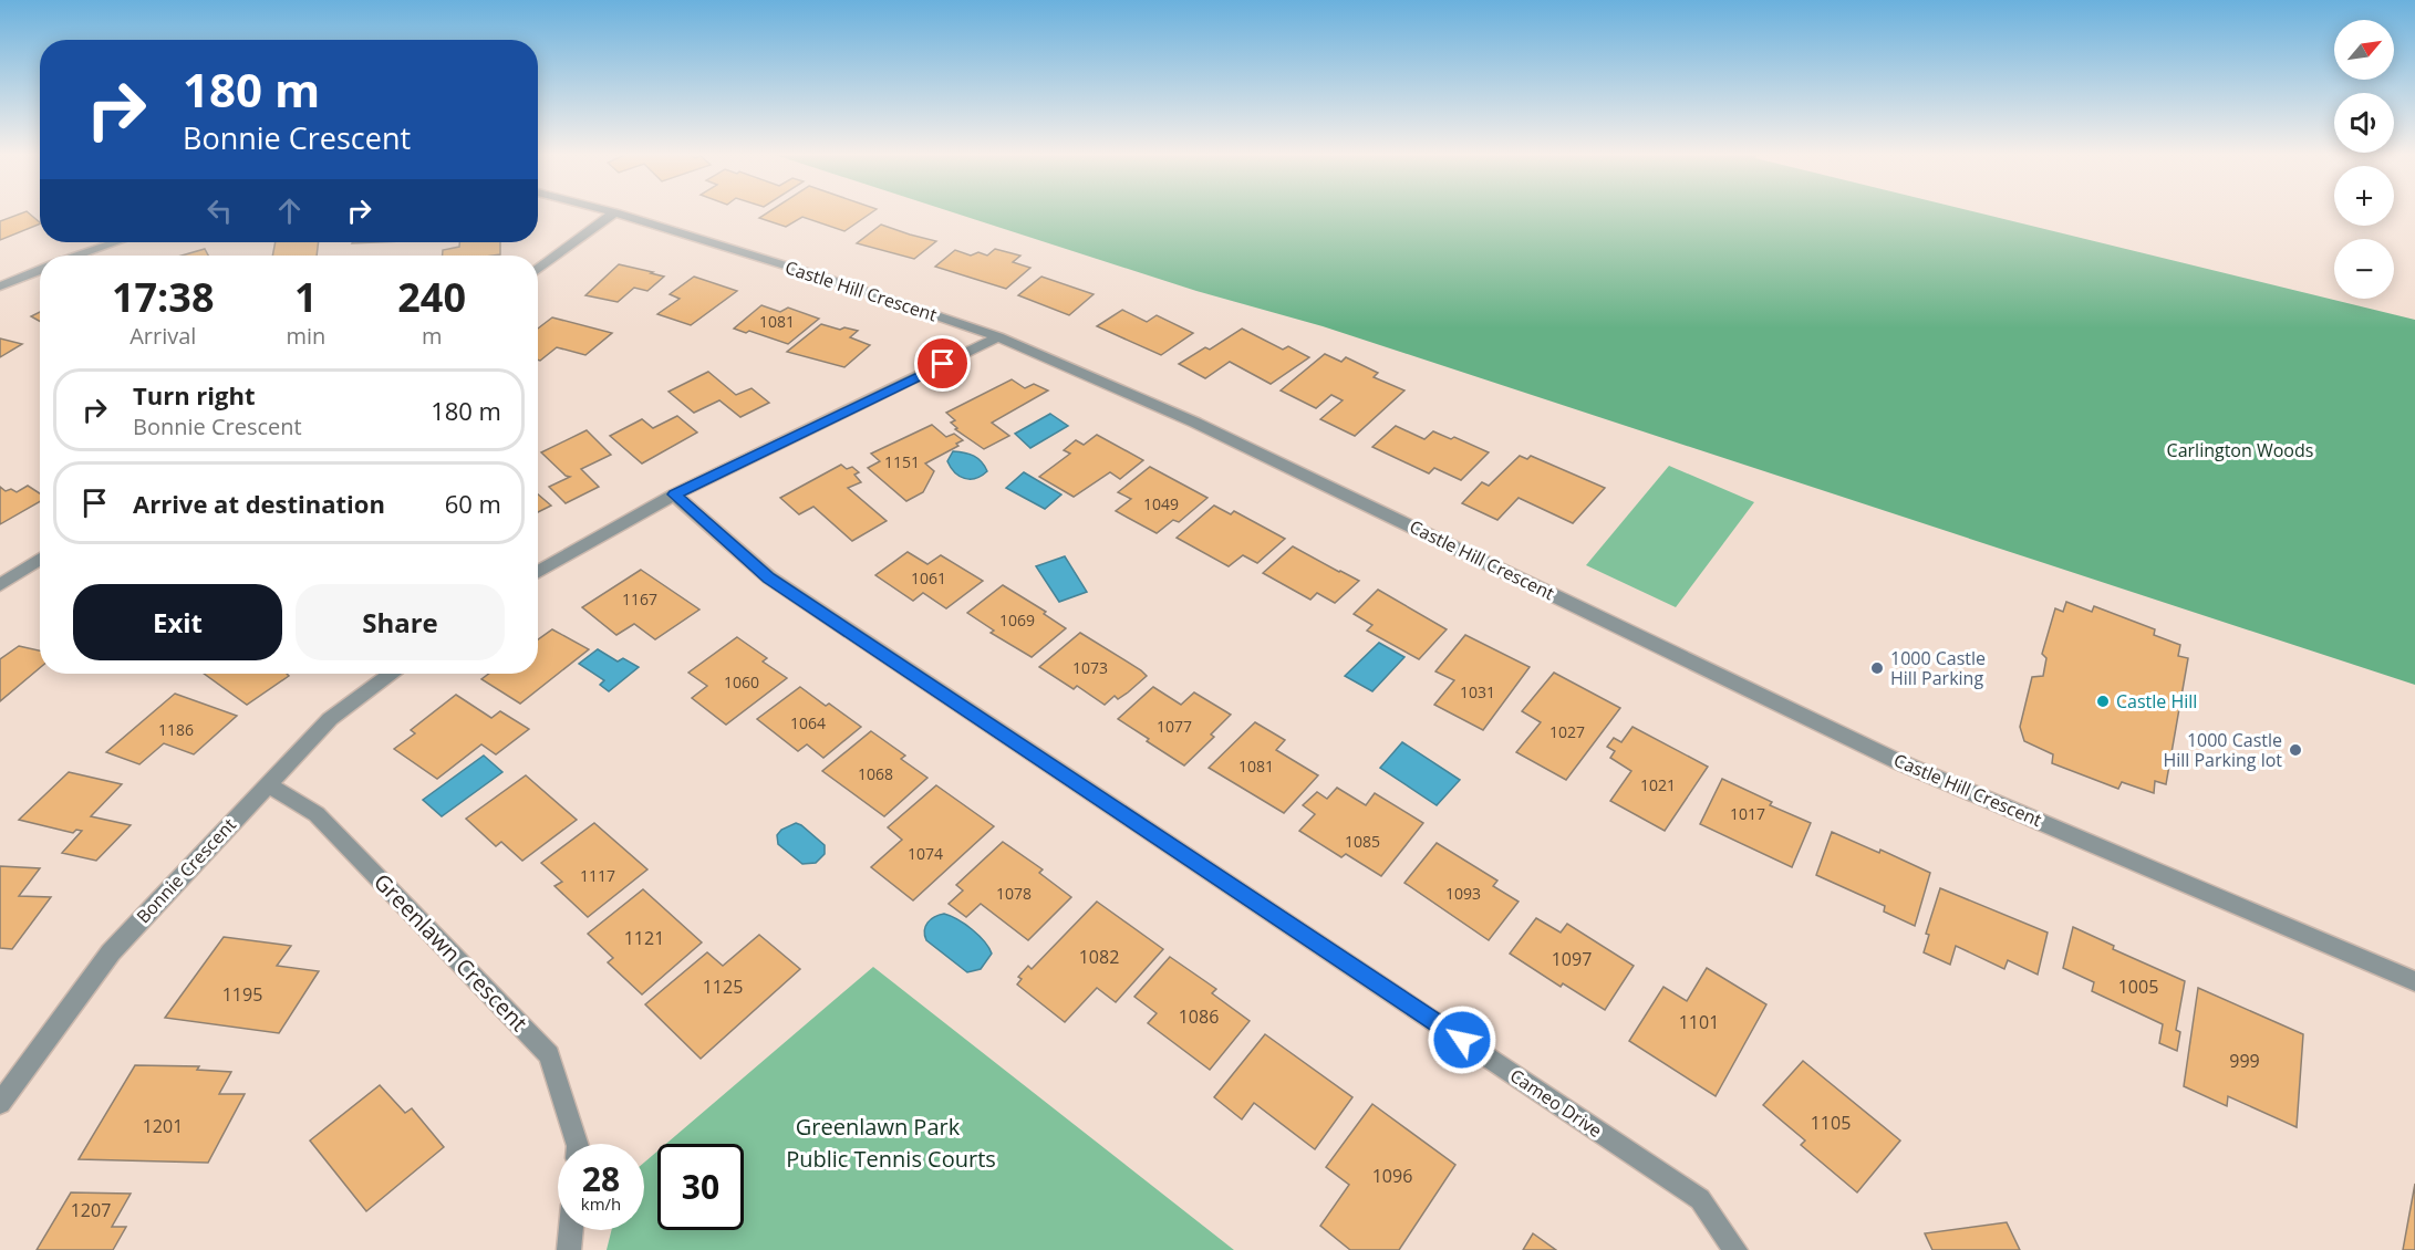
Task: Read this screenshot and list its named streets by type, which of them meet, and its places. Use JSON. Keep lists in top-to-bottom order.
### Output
{
  "streets": {
    "street": [
      "Castle Hill Crescent",
      "Bonnie Crescent",
      "Greenlawn Crescent",
      "Cameo Drive"
    ]
  },
  "crossings": [
    ["Bonnie Crescent", "Greenlawn Crescent"]
  ],
  "parks": ["Carlington Woods", "Greenlawn Park", "Public Tennis Courts"],
  "places": ["1000 Castle Hill Parking", "Castle Hill", "1000 Castle Hill Parking lot"],
  "house_numbers": [
    "1081",
    "1151",
    "1049",
    "1061",
    "1167",
    "1069",
    "1073",
    "1060",
    "1031",
    "1064",
    "1077",
    "1186",
    "1027",
    "1081",
    "1068",
    "1021",
    "1017",
    "1085",
    "1074",
    "1117",
    "1078",
    "1093",
    "1121",
    "1082",
    "1097",
    "1125",
    "1005",
    "1195",
    "1086",
    "1101",
    "999",
    "1105",
    "1201",
    "1096",
    "1207"
  ],
  "north": "top right",
  "page": {
    "map_buttons": ["+", "−"],
    "turn": ["180 m", "Bonnie Crescent"],
    "eta": [
      "17:38",
      "Arrival",
      "1",
      "min",
      "240",
      "m"
    ],
    "list": [
      {
        "name": "Turn right",
        "note": "Bonnie Crescent",
        "value": "180 m"
      },
      {
        "name": "Arrive at destination",
        "value": "60 m"
      }
    ],
    "buttons": ["Exit", "Share"],
    "speed": "28 km/h",
    "limit": "30"
  }
}
